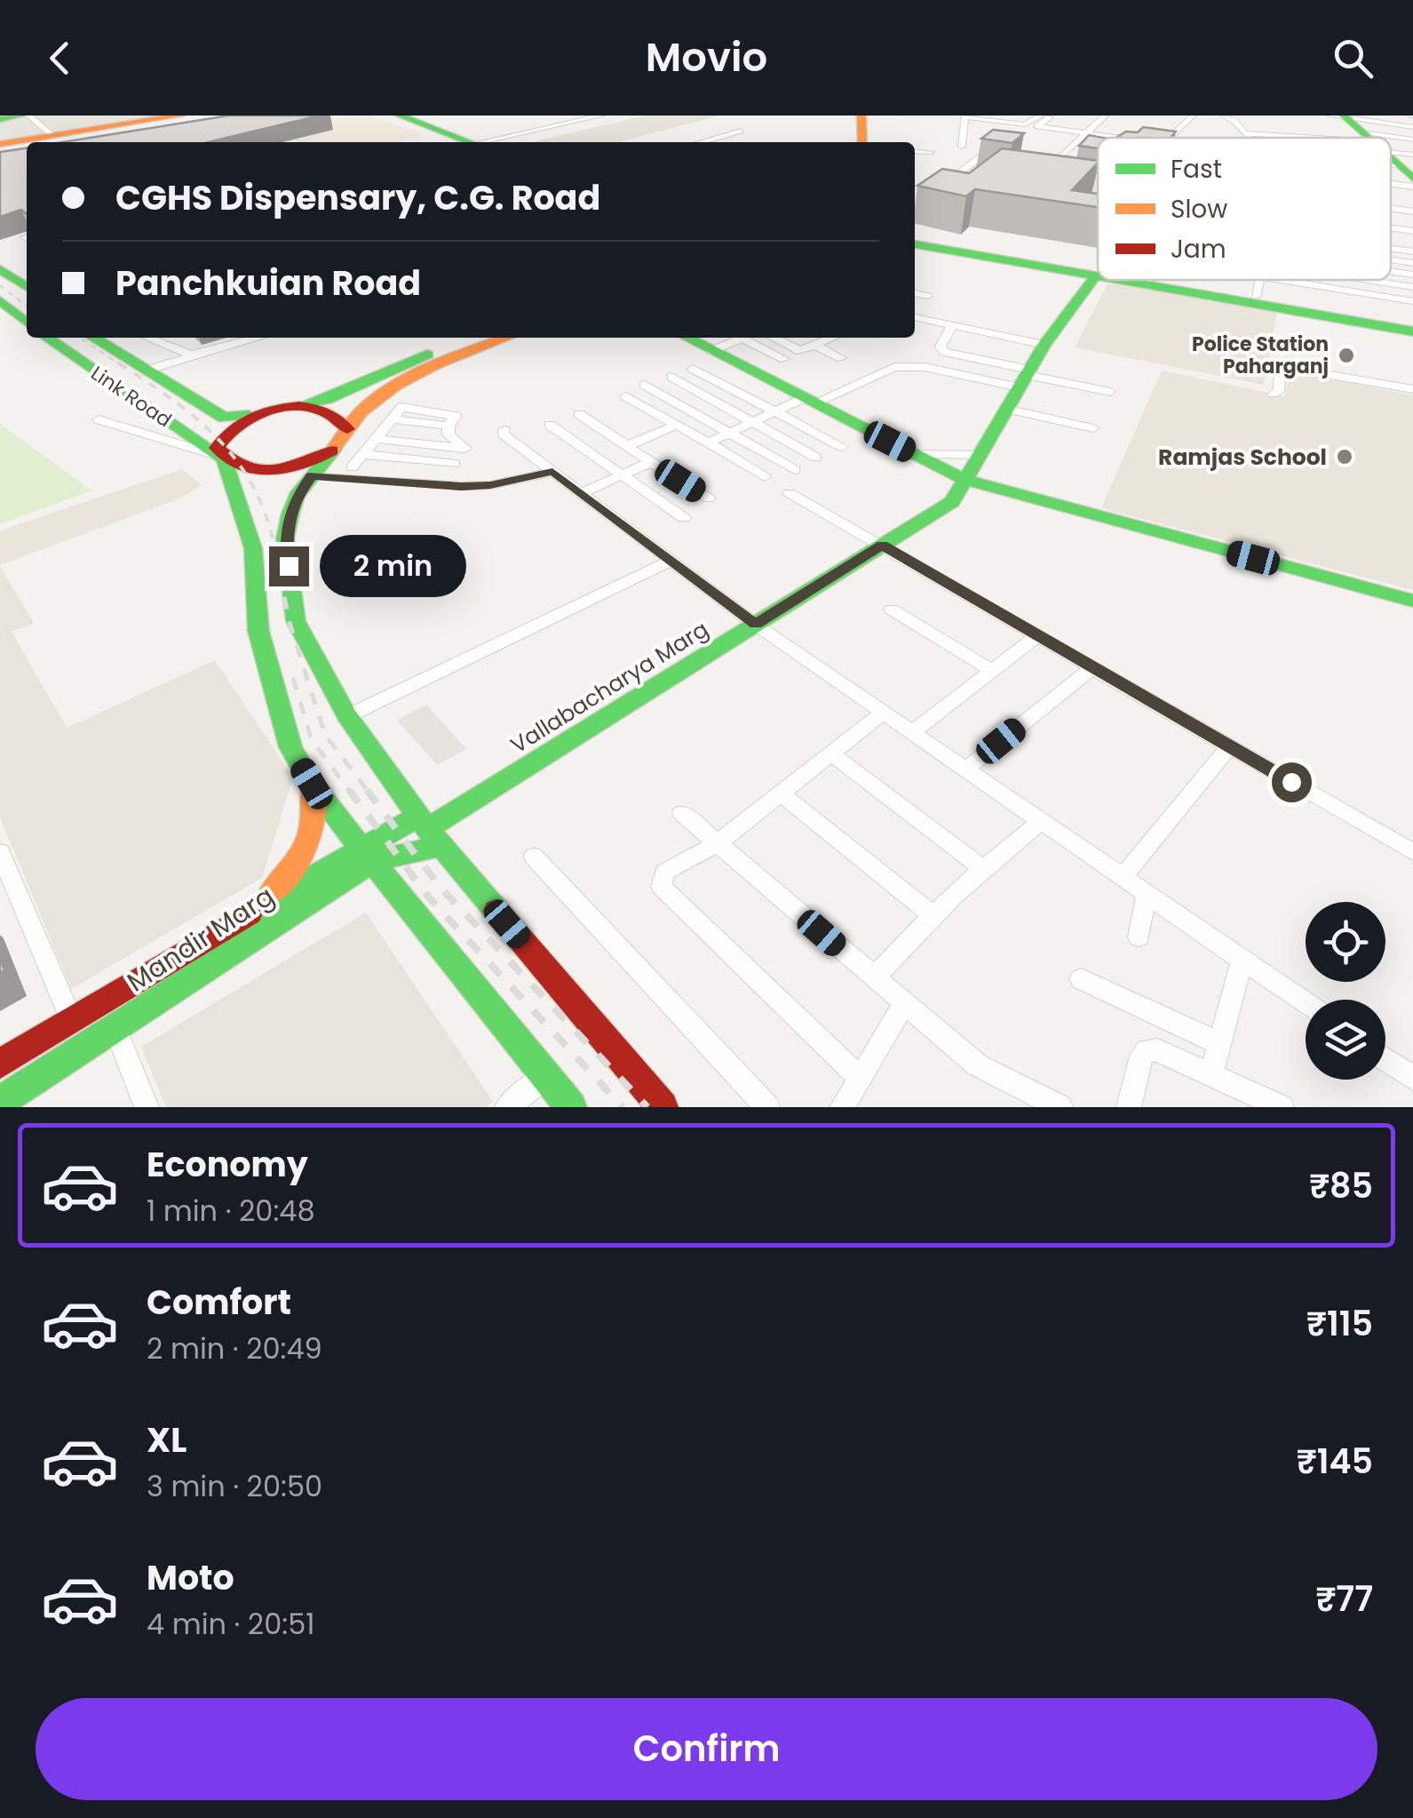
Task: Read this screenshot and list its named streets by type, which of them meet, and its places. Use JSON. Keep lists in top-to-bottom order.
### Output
{
  "streets": {
    "main road": ["Link Road", "Vallabacharya Marg", "Mandir Marg"]
  },
  "crossings": [
    ["Vallabacharya Marg", "Mandir Marg"]
  ],
  "places": ["Police Station Paharganj", "Ramjas School"],
  "legend": ["Fast", "Slow", "Jam"],
  "page": {
    "header": "Movio",
    "banner": ["CGHS Dispensary, C.G. Road", "Panchkuian Road"],
    "bubble": "2 min",
    "list": [
      {
        "name": "Economy",
        "note": "1 min · 20:48",
        "value": "₹85"
      },
      {
        "name": "Comfort",
        "note": "2 min · 20:49",
        "value": "₹115"
      },
      {
        "name": "XL",
        "note": "3 min · 20:50",
        "value": "₹145"
      },
      {
        "name": "Moto",
        "note": "4 min · 20:51",
        "value": "₹77"
      }
    ],
    "buttons": "Confirm"
  }
}
